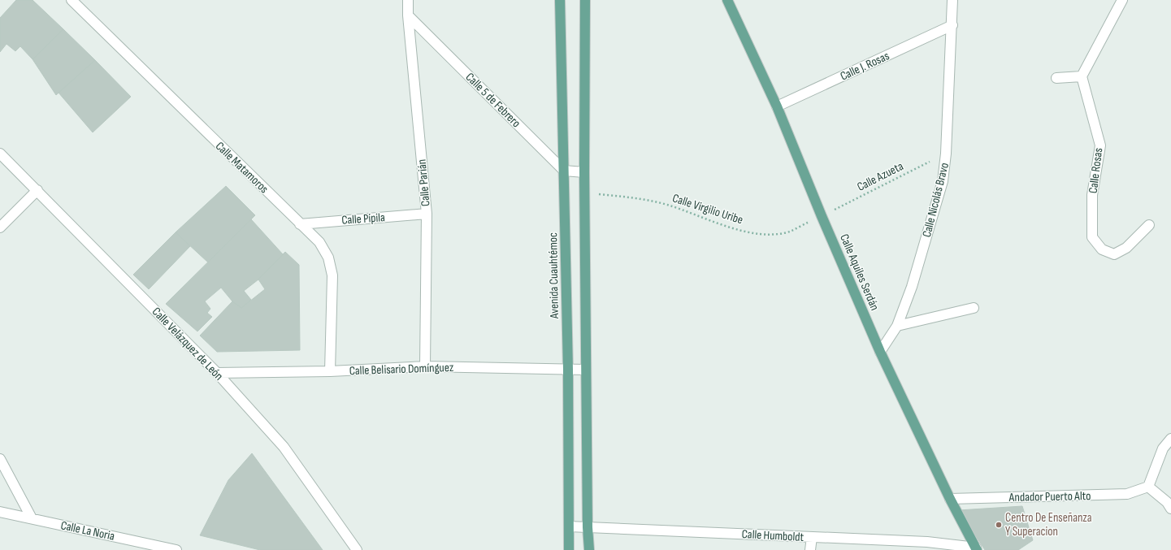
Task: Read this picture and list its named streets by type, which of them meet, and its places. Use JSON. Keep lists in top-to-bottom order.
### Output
{
  "streets": {
    "main road": ["Calle Aquiles Serdán", "Avenida Cuauhtémoc"],
    "street": [
      "Calle J. Rosas",
      "Calle 5 de Febrero",
      "Calle Matamoros",
      "Calle Rosas",
      "Calle Parián",
      "Calle Nicolás Bravo",
      "Calle Pípila",
      "Calle Velázquez de León",
      "Calle Belisario Domínguez",
      "Andador Puerto Alto",
      "Calle La Noria",
      "Calle Humboldt"
    ],
    "path": ["Calle Azueta", "Calle Virgilio Uribe"]
  },
  "crossings": [
    ["Calle J. Rosas", "Calle Nicolás Bravo"],
    ["Calle J. Rosas", "Calle Aquiles Serdán"],
    ["Calle 5 de Febrero", "Calle Parián"],
    ["Calle 5 de Febrero", "Avenida Cuauhtémoc"],
    ["Calle Matamoros", "Calle Pípila"],
    ["Calle Matamoros", "Calle Belisario Domínguez"],
    ["Calle Azueta", "Calle Nicolás Bravo"],
    ["Calle Azueta", "Calle Virgilio Uribe"],
    ["Calle Azueta", "Calle Aquiles Serdán"],
    ["Calle Parián", "Calle Pípila"],
    ["Calle Parián", "Calle Belisario Domínguez"],
    ["Calle Nicolás Bravo", "Calle Aquiles Serdán"],
    ["Calle Virgilio Uribe", "Calle Aquiles Serdán"],
    ["Calle Aquiles Serdán", "Andador Puerto Alto"],
    ["Calle Aquiles Serdán", "Calle Humboldt"],
    ["Avenida Cuauhtémoc", "Calle Belisario Domínguez"],
    ["Avenida Cuauhtémoc", "Calle Humboldt"],
    ["Calle Velázquez de León", "Calle Belisario Domínguez"]
  ],
  "places": ["Centro De Enseñanza Y Superacion"]
}
